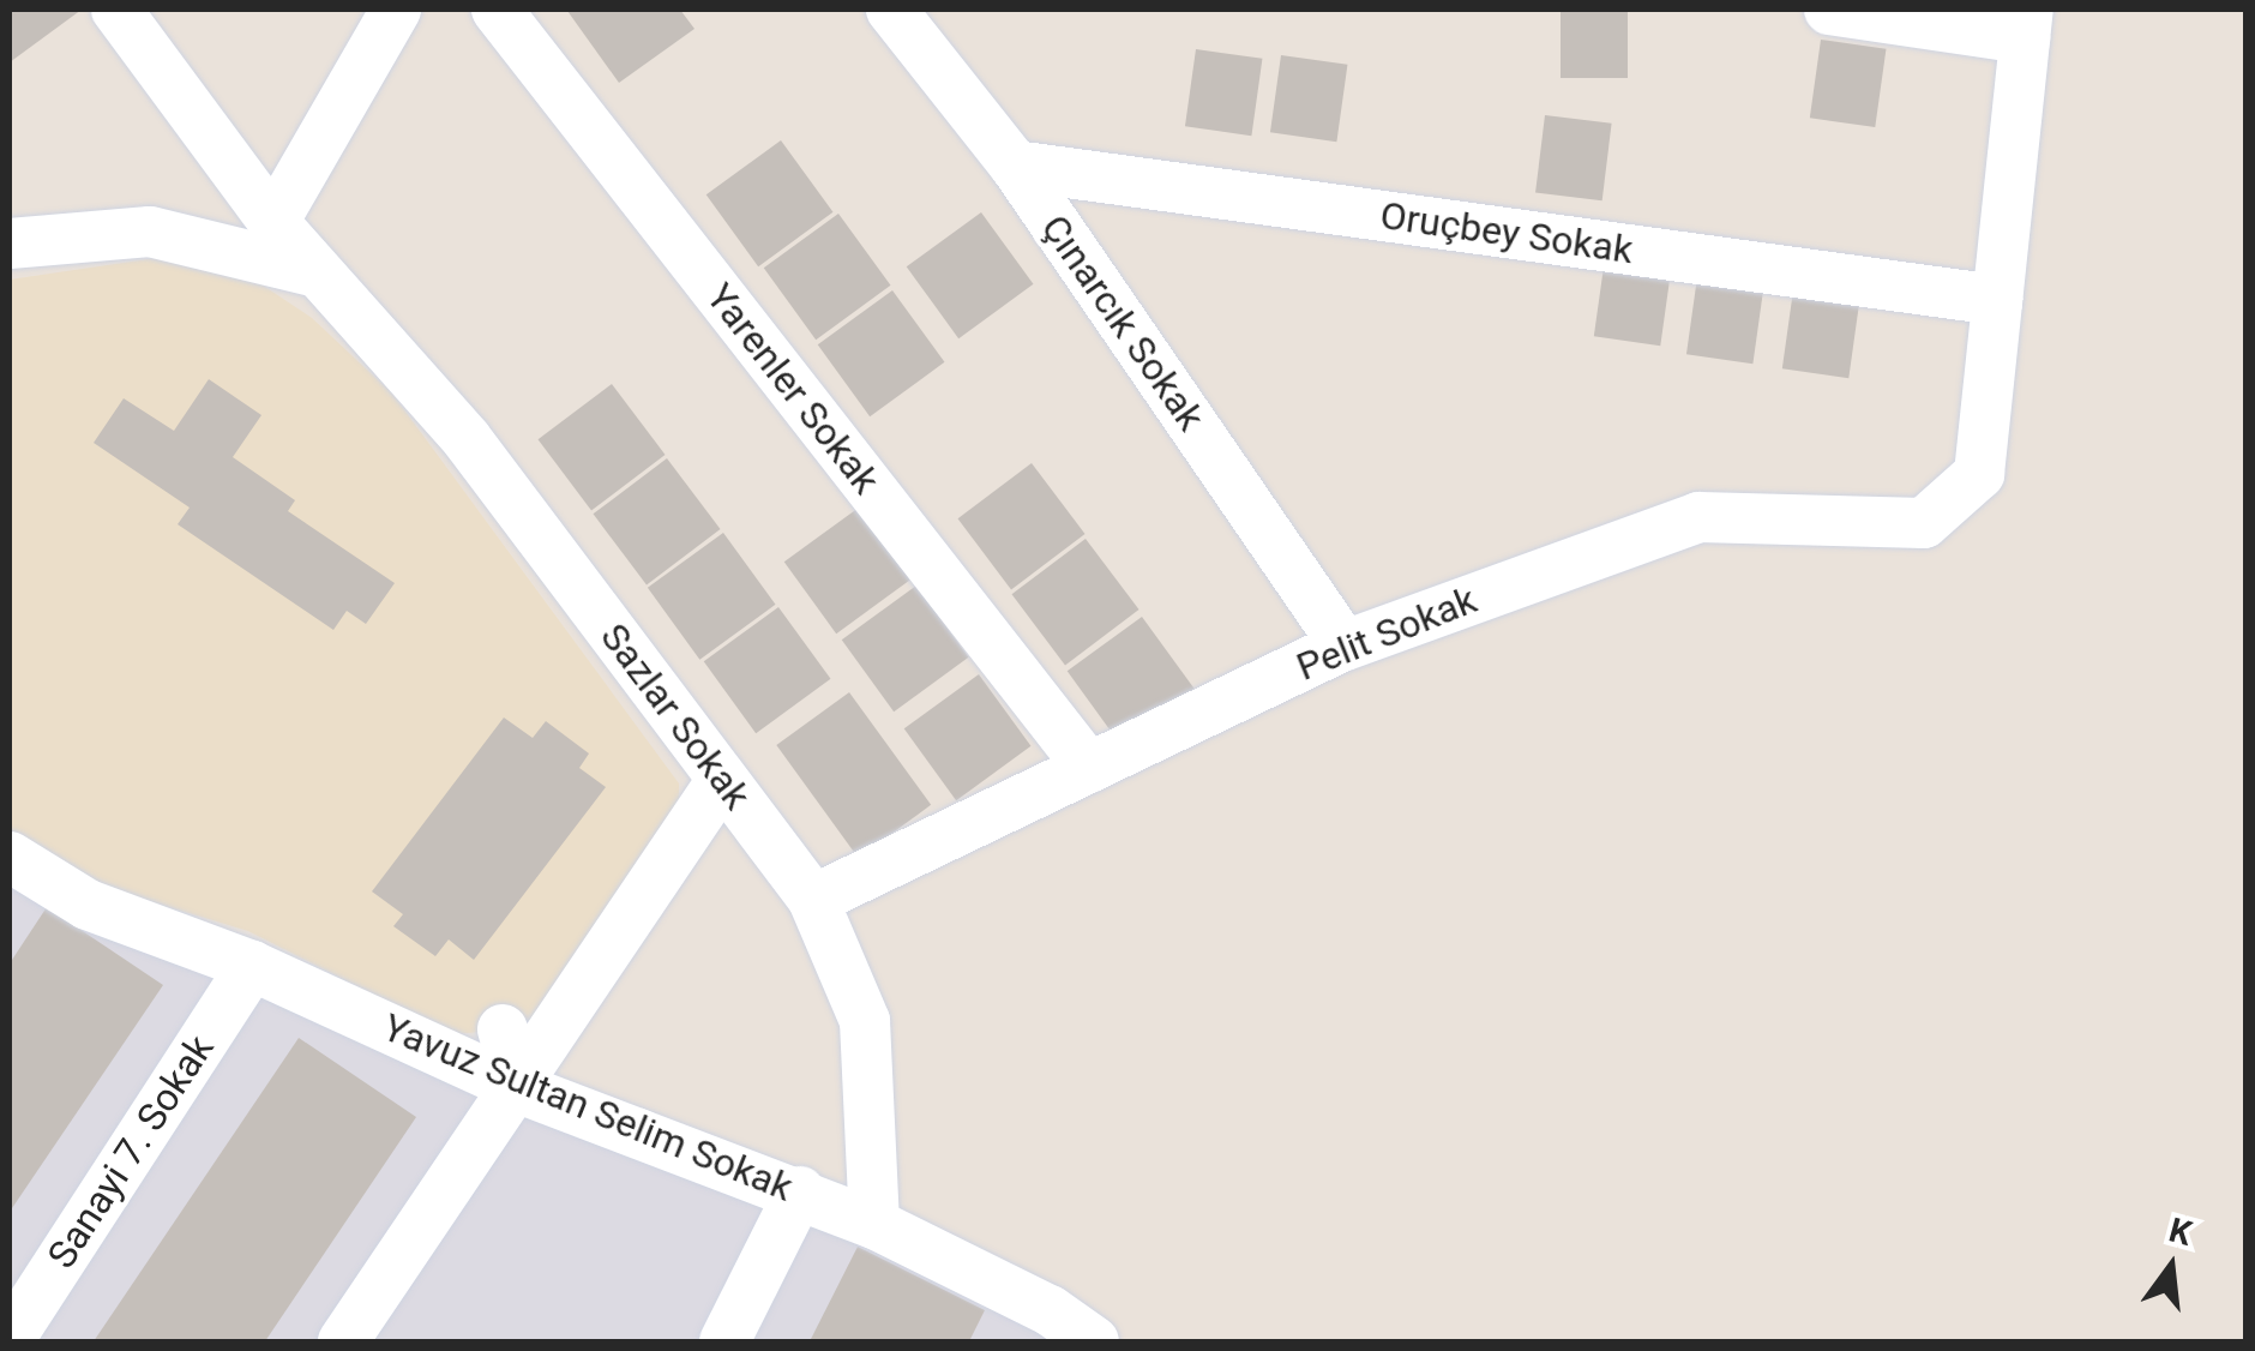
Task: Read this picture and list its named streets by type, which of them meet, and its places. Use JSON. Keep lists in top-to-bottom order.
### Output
{
  "streets": {
    "street": [
      "Oruçbey Sokak",
      "Çınarcık Sokak",
      "Yarenler Sokak",
      "Pelit Sokak",
      "Sazlar Sokak",
      "Yavuz Sultan Selim Sokak",
      "Sanayi 7. Sokak"
    ]
  },
  "crossings": [
    ["Oruçbey Sokak", "Çınarcık Sokak"],
    ["Oruçbey Sokak", "Pelit Sokak"],
    ["Çınarcık Sokak", "Pelit Sokak"],
    ["Yarenler Sokak", "Pelit Sokak"],
    ["Pelit Sokak", "Sazlar Sokak"],
    ["Sazlar Sokak", "Yavuz Sultan Selim Sokak"],
    ["Yavuz Sultan Selim Sokak", "Sanayi 7. Sokak"]
  ],
  "north": "top"
}
